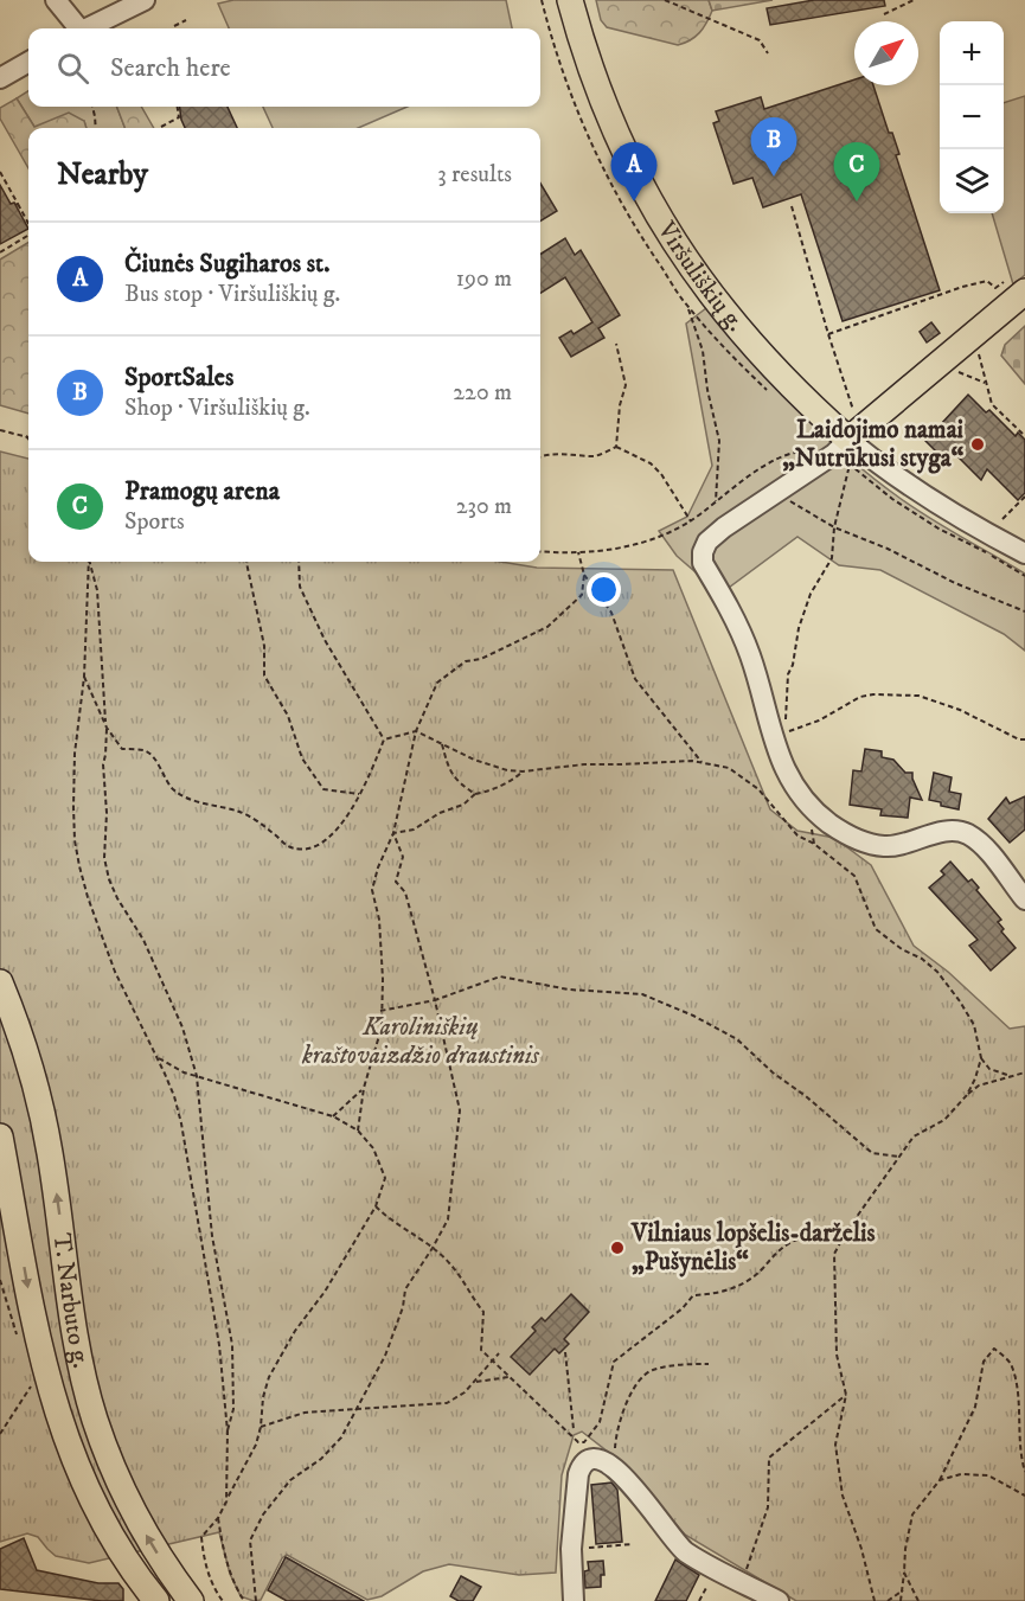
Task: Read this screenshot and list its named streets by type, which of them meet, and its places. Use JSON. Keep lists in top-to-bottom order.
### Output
{
  "streets": {
    "main road": ["Viršuliškių g.", "T. Narbuto g."]
  },
  "parks": ["Karoliniškių kraštovaizdžio draustinis"],
  "places": ["Laidojimo namai „Nutrūkusi styga“", "Vilniaus lopšelis-darželis „Pušynėlis“"],
  "north": "top right",
  "page": {
    "map_buttons": ["+", "−"],
    "search": "Search here",
    "pins": ["B", "A", "C"],
    "heading": ["Nearby", "3 results"],
    "list": [
      {
        "mark": "A",
        "name": "Čiunės Sugiharos st.",
        "note": "Bus stop · Viršuliškių g.",
        "value": "190 m"
      },
      {
        "mark": "B",
        "name": "SportSales",
        "note": "Shop · Viršuliškių g.",
        "value": "220 m"
      },
      {
        "mark": "C",
        "name": "Pramogų arena",
        "note": "Sports",
        "value": "230 m"
      }
    ]
  }
}
